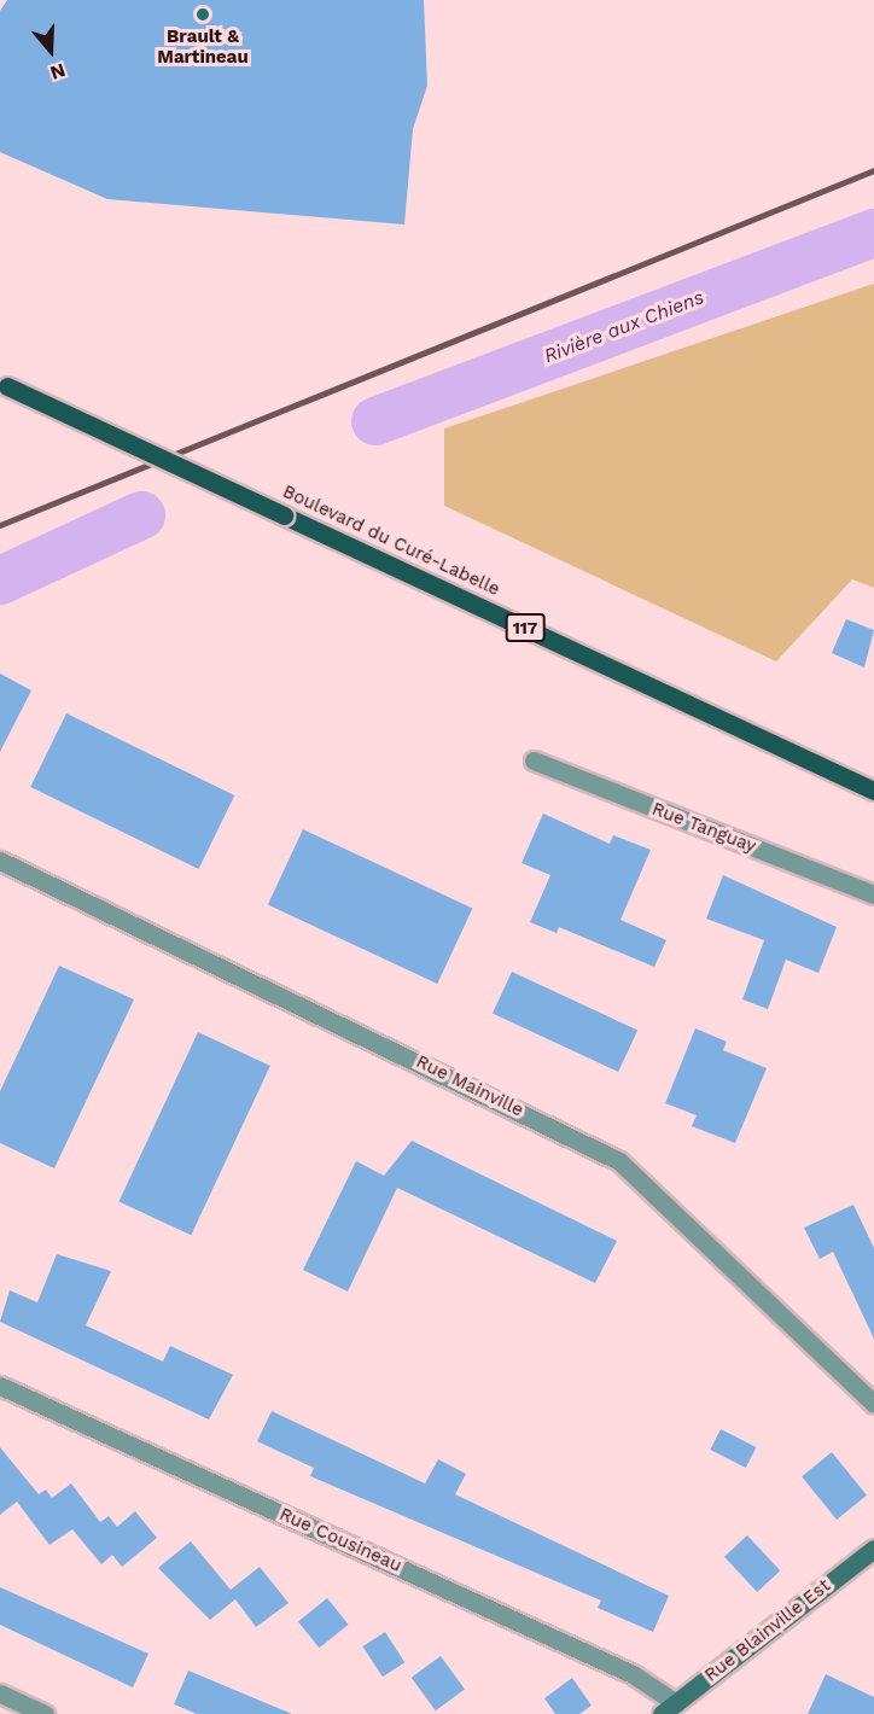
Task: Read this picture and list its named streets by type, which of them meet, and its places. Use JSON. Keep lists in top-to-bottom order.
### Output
{
  "streets": {
    "main road": ["Boulevard du Curé-Labelle", "117"],
    "street": [
      "Rue Tanguay",
      "Rue Mainville",
      "Rue Cousineau",
      "Rue Blainville Est"
    ]
  },
  "crossings": [
    ["Rue Cousineau", "Rue Blainville Est"]
  ],
  "water": ["Rivière aux Chiens"],
  "places": ["Brault & Martineau"],
  "north": "bottom"
}
